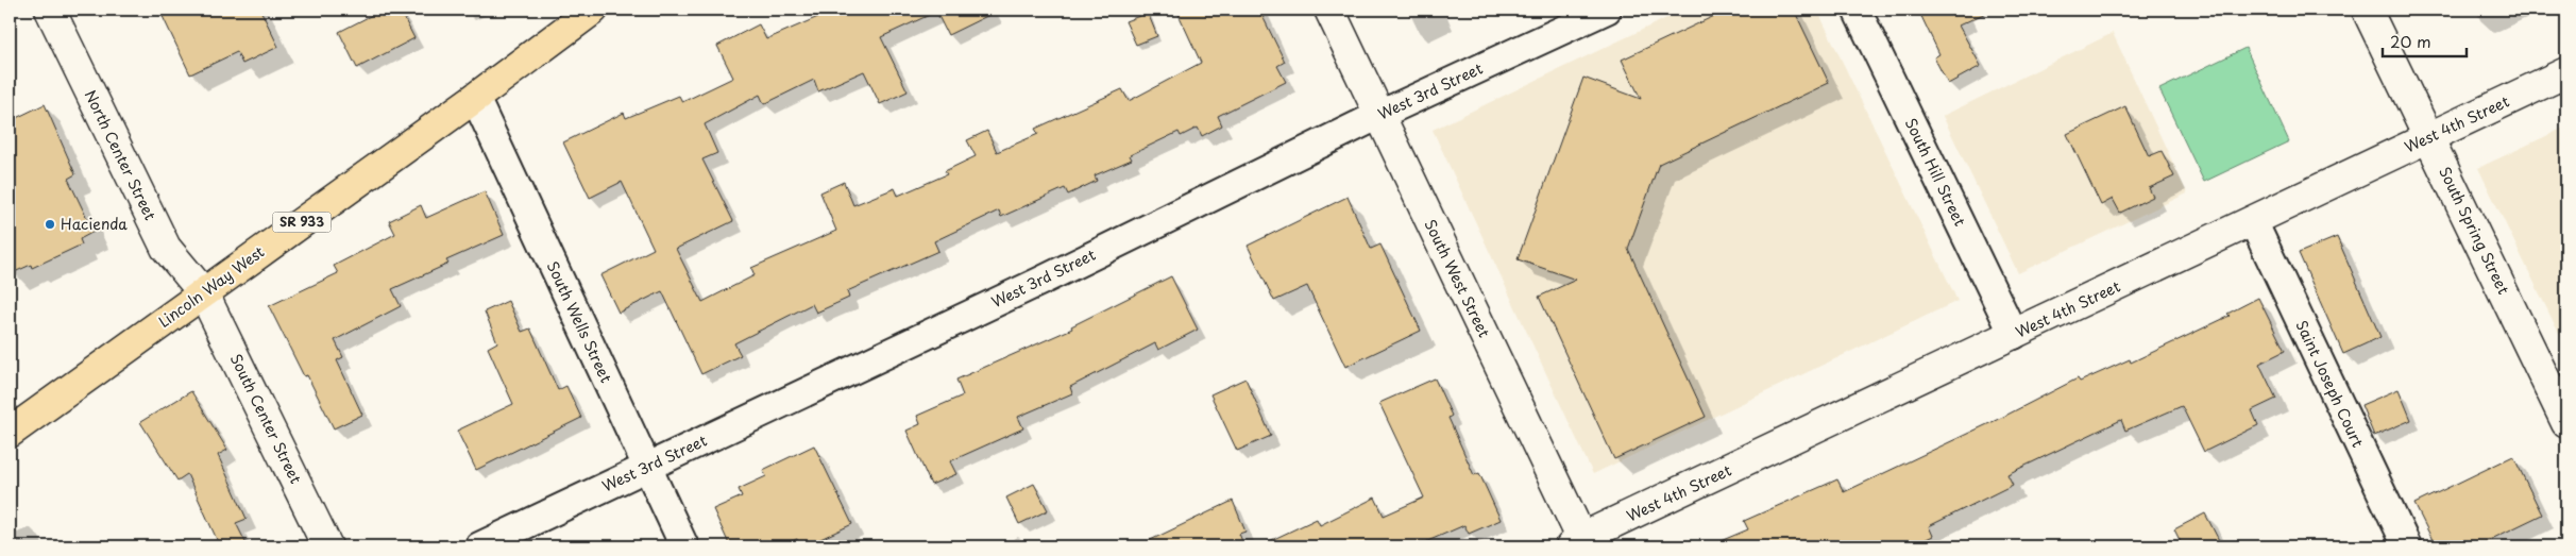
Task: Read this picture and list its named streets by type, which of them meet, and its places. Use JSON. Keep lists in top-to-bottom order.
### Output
{
  "streets": {
    "main road": ["SR 933", "Lincoln Way West"],
    "street": [
      "West 3rd Street",
      "West 4th Street",
      "North Center Street",
      "South Hill Street",
      "South Spring Street",
      "South West Street",
      "South Wells Street",
      "Saint Joseph Court",
      "South Center Street"
    ]
  },
  "crossings": [
    ["West 3rd Street", "South West Street"],
    ["West 3rd Street", "South Wells Street"],
    ["West 4th Street", "South Hill Street"],
    ["West 4th Street", "South Spring Street"],
    ["West 4th Street", "South West Street"],
    ["West 4th Street", "Saint Joseph Court"],
    ["North Center Street", "Lincoln Way West"],
    ["North Center Street", "South Center Street"],
    ["Lincoln Way West", "South Wells Street"],
    ["Lincoln Way West", "South Center Street"]
  ],
  "places": ["Hacienda"],
  "scale_bar": "20 m"
}
